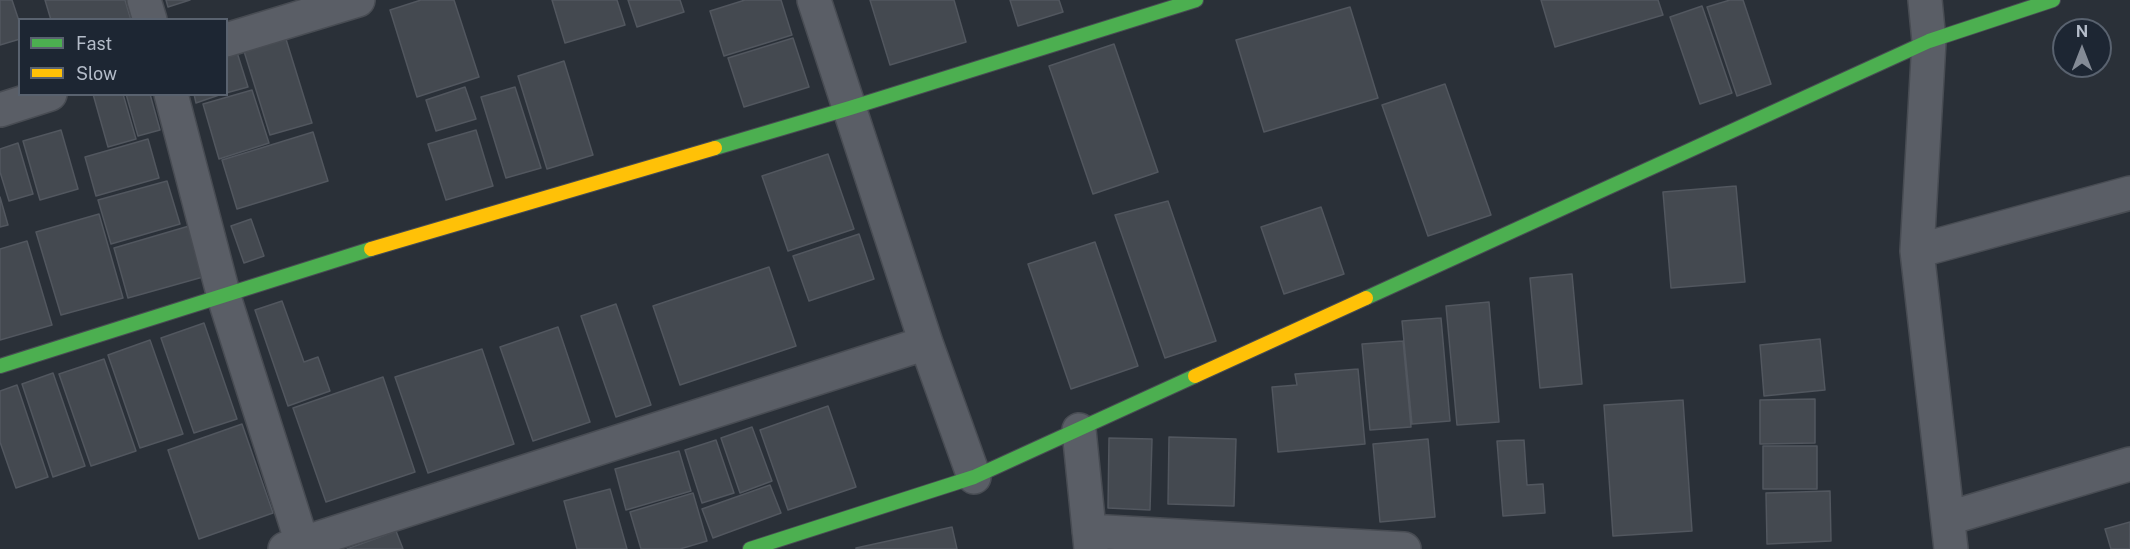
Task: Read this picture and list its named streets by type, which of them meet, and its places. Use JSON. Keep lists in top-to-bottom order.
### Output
{
  "legend": ["Fast", "Slow"],
  "north": "top"
}
